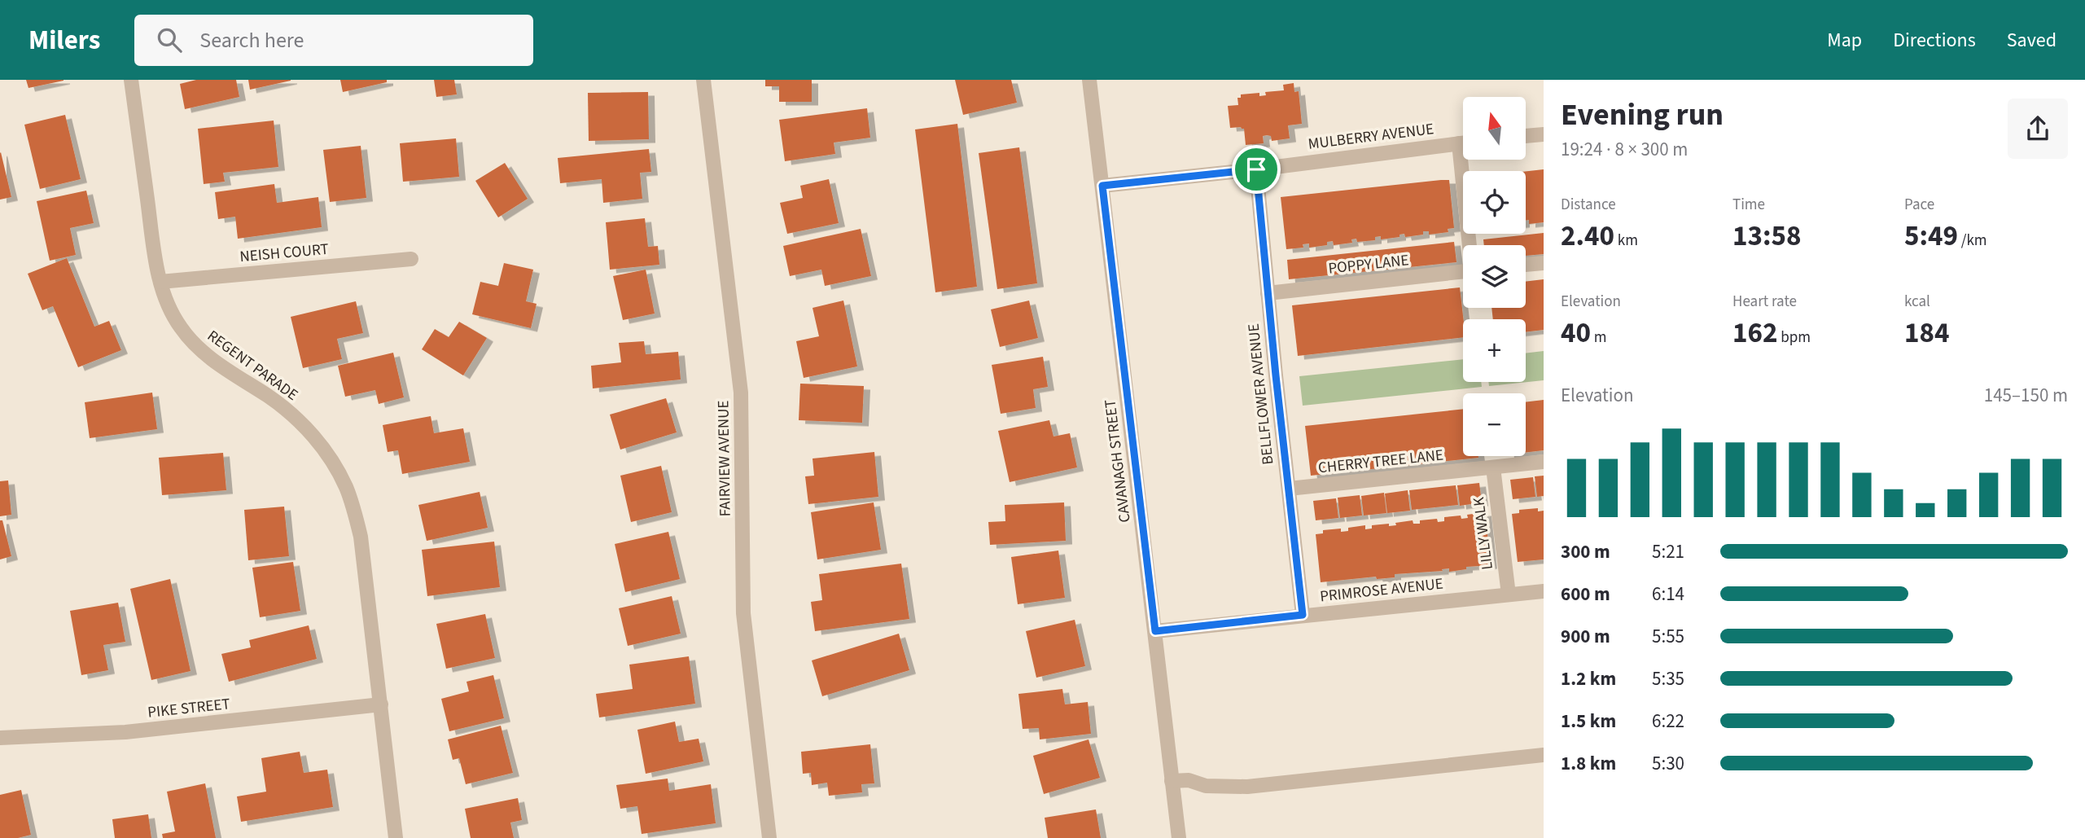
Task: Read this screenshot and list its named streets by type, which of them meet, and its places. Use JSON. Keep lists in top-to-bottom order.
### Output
{
  "streets": {
    "street": [
      "MULBERRY AVENUE",
      "NEISH COURT",
      "POPPY LANE",
      "REGENT PARADE",
      "BELLFLOWER AVENUE",
      "FAIRVIEW AVENUE",
      "CAVANAGH STREET",
      "CHERRY TREE LANE",
      "LILLY WALK",
      "PRIMROSE AVENUE",
      "PIKE STREET"
    ]
  },
  "crossings": [
    ["MULBERRY AVENUE", "BELLFLOWER AVENUE"],
    ["MULBERRY AVENUE", "CAVANAGH STREET"],
    ["NEISH COURT", "REGENT PARADE"],
    ["POPPY LANE", "BELLFLOWER AVENUE"],
    ["REGENT PARADE", "PIKE STREET"],
    ["BELLFLOWER AVENUE", "CHERRY TREE LANE"],
    ["BELLFLOWER AVENUE", "PRIMROSE AVENUE"],
    ["CAVANAGH STREET", "PRIMROSE AVENUE"],
    ["CHERRY TREE LANE", "LILLY WALK"],
    ["LILLY WALK", "PRIMROSE AVENUE"]
  ],
  "north": "top",
  "page": {
    "header": "Milers",
    "search": "Search here",
    "nav": ["Map", "Directions", "Saved"],
    "heading": ["Evening run", "19:24 · 8 × 300 m"],
    "map_buttons": ["+", "−"],
    "stats": [
      ["Distance", "2.40 km"],
      ["Time", "13:58"],
      ["Pace", "5:49 /km"],
      ["Elevation", "40 m"],
      ["Heart rate", "162 bpm"],
      ["kcal", "184"]
    ],
    "chart": ["Elevation", "145–150 m"],
    "list": [
      {
        "name": "300 m",
        "note": "5:21"
      },
      {
        "name": "600 m",
        "note": "6:14"
      },
      {
        "name": "900 m",
        "note": "5:55"
      },
      {
        "name": "1.2 km",
        "note": "5:35"
      },
      {
        "name": "1.5 km",
        "note": "6:22"
      },
      {
        "name": "1.8 km",
        "note": "5:30"
      }
    ]
  }
}
